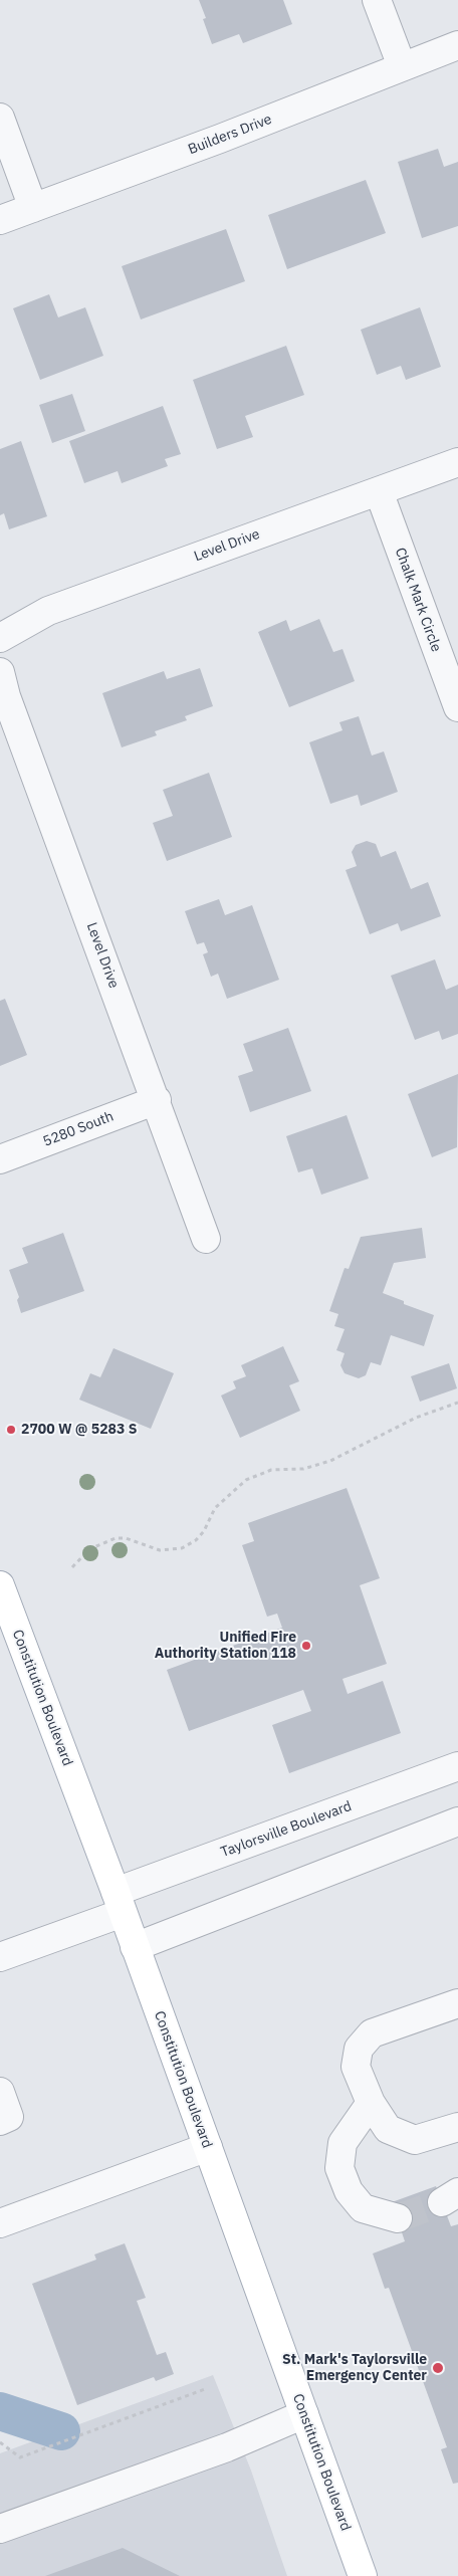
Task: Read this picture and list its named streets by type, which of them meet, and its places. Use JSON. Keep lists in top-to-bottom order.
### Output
{
  "streets": {
    "main road": ["Constitution Boulevard"],
    "street": [
      "Builders Drive",
      "Level Drive",
      "Chalk Mark Circle",
      "5280 South",
      "Taylorsville Boulevard"
    ]
  },
  "crossings": [
    ["Level Drive", "Chalk Mark Circle"],
    ["Level Drive", "5280 South"],
    ["Constitution Boulevard", "Taylorsville Boulevard"]
  ],
  "places": ["2700 W @ 5283 S", "Unified Fire Authority Station 118", "St. Mark's Taylorsville Emergency Center"]
}
